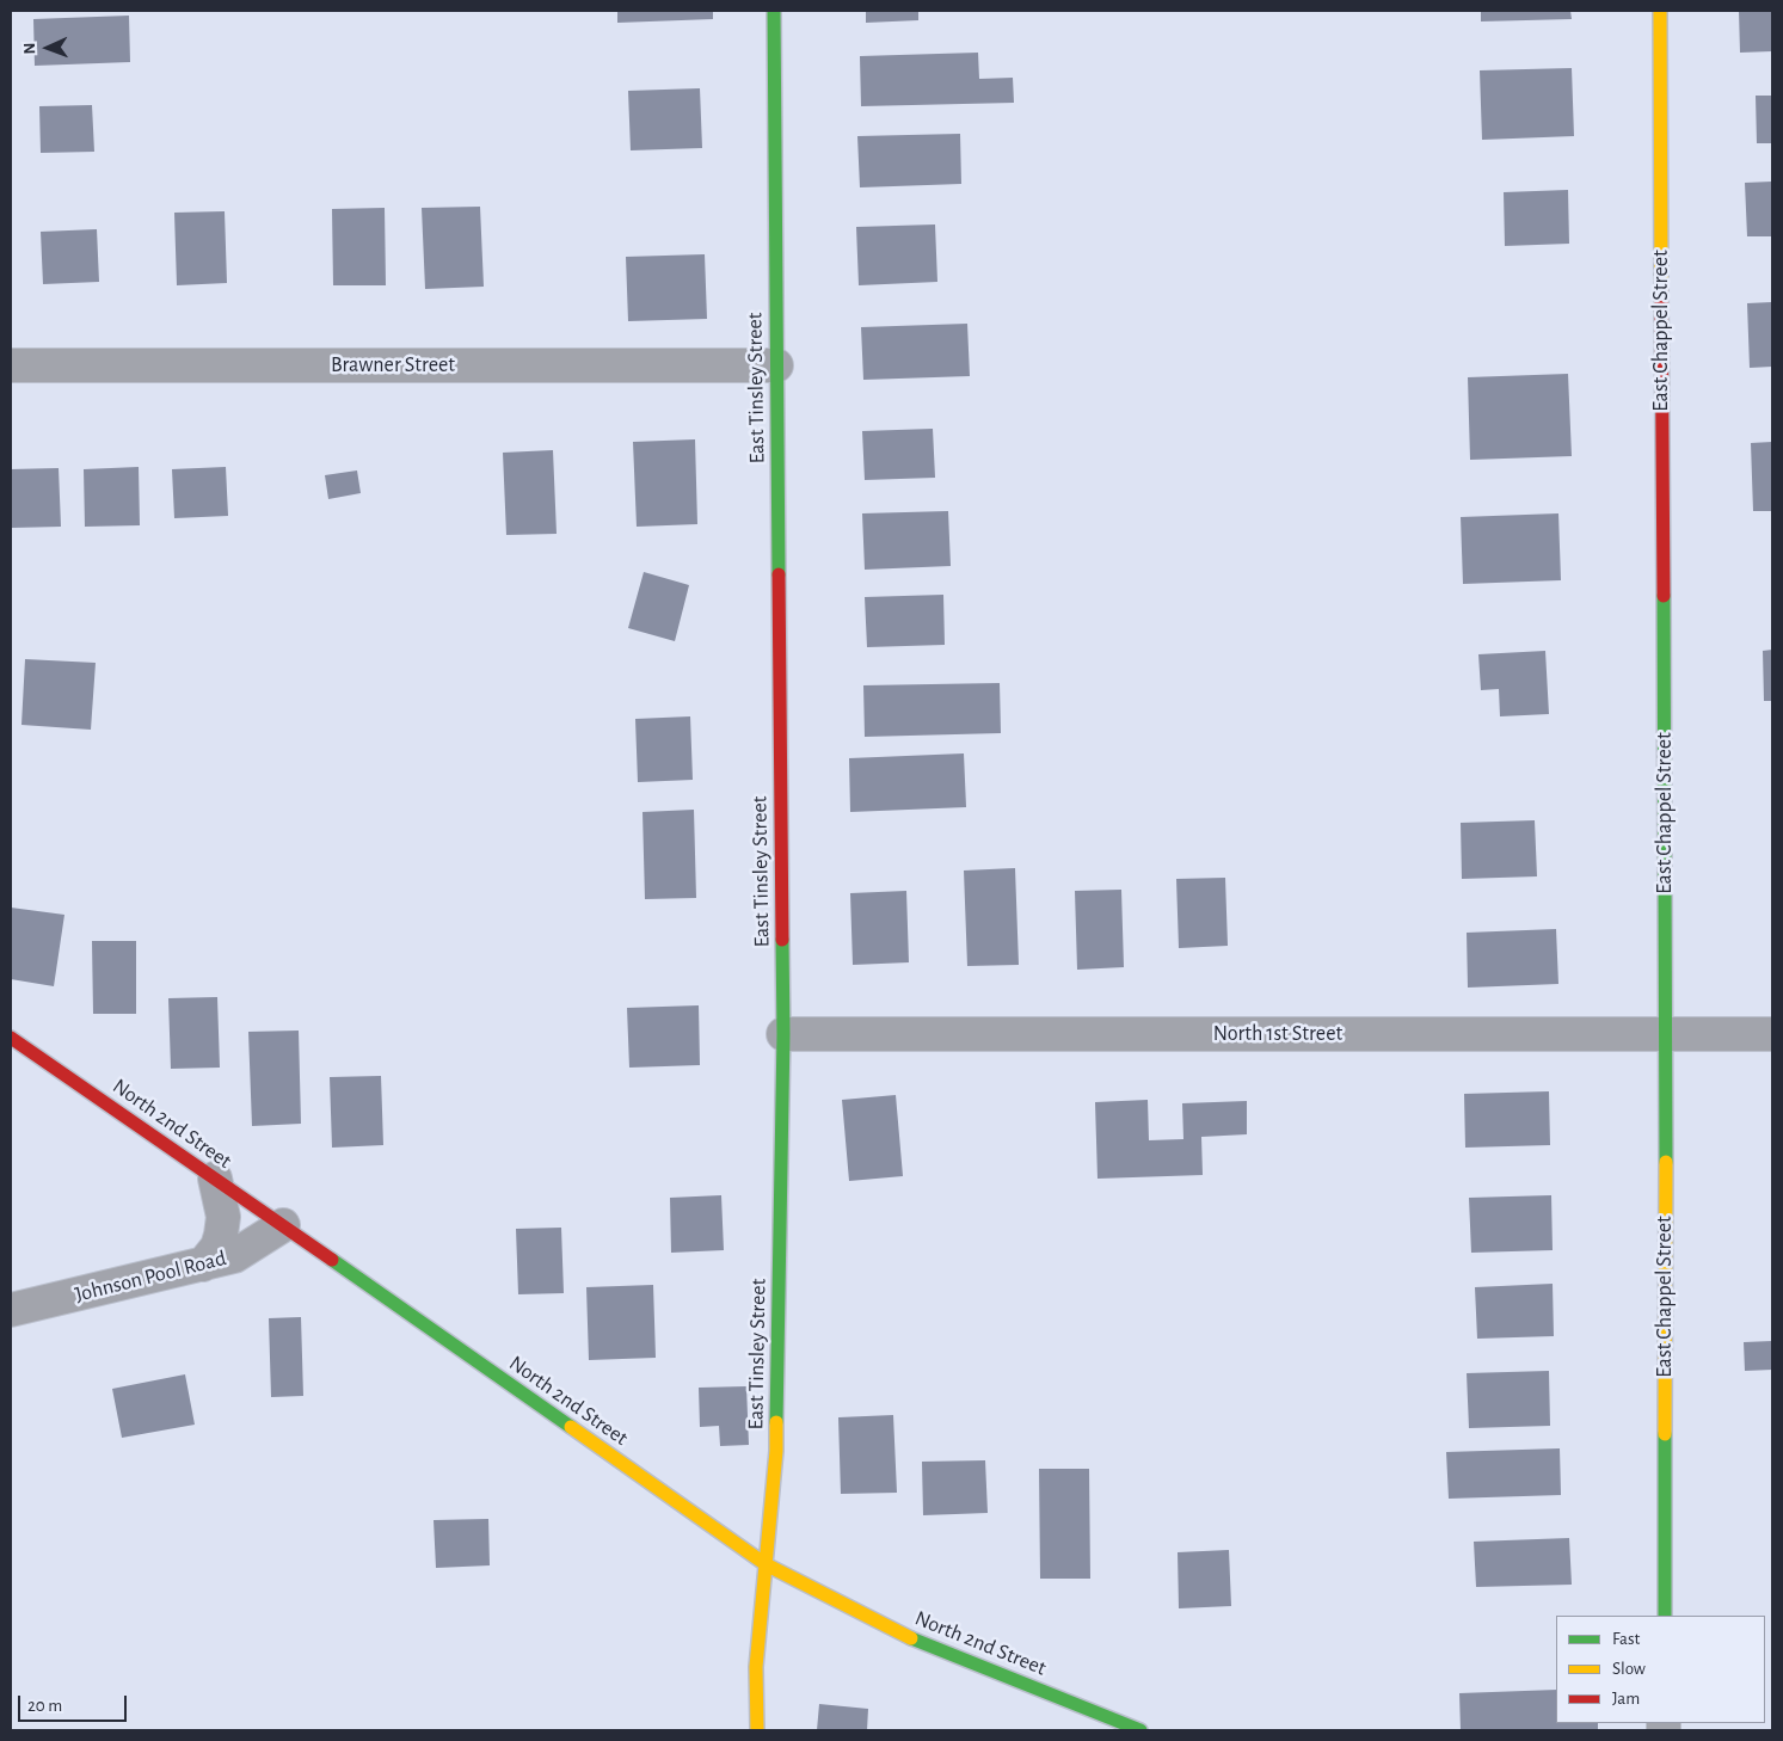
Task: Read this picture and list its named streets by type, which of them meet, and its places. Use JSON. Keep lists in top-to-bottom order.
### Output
{
  "streets": {
    "street": [
      "East Chappel Street",
      "Brawner Street",
      "East Tinsley Street",
      "North 1st Street",
      "North 2nd Street",
      "Johnson Pool Road"
    ]
  },
  "crossings": [
    ["East Chappel Street", "North 1st Street"],
    ["Brawner Street", "East Tinsley Street"],
    ["East Tinsley Street", "North 1st Street"],
    ["East Tinsley Street", "North 2nd Street"],
    ["North 2nd Street", "Johnson Pool Road"]
  ],
  "legend": ["Fast", "Slow", "Jam"],
  "scale_bar": "20 m",
  "north": "left"
}
